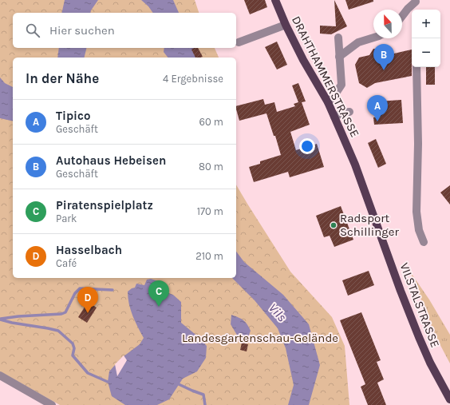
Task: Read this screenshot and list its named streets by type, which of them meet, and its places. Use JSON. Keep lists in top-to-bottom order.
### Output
{
  "streets": {
    "main road": ["DRAHTHAMMERSTRASSE", "VILSTALSTRASSE"]
  },
  "crossings": [
    ["DRAHTHAMMERSTRASSE", "VILSTALSTRASSE"]
  ],
  "water": ["Vils"],
  "parks": ["Landesgartenschau-Gelände"],
  "places": ["Radsport Schillinger"],
  "north": "top",
  "page": {
    "map_buttons": ["+", "−"],
    "search": "Hier suchen",
    "pins": [
      "B",
      "A",
      "C",
      "D"
    ],
    "heading": ["In der Nähe", "4 Ergebnisse"],
    "list": [
      {
        "mark": "A",
        "name": "Tipico",
        "note": "Geschäft",
        "value": "60 m"
      },
      {
        "mark": "B",
        "name": "Autohaus Hebeisen",
        "note": "Geschäft",
        "value": "80 m"
      },
      {
        "mark": "C",
        "name": "Piratenspielplatz",
        "note": "Park",
        "value": "170 m"
      },
      {
        "mark": "D",
        "name": "Hasselbach",
        "note": "Café",
        "value": "210 m"
      }
    ]
  }
}
